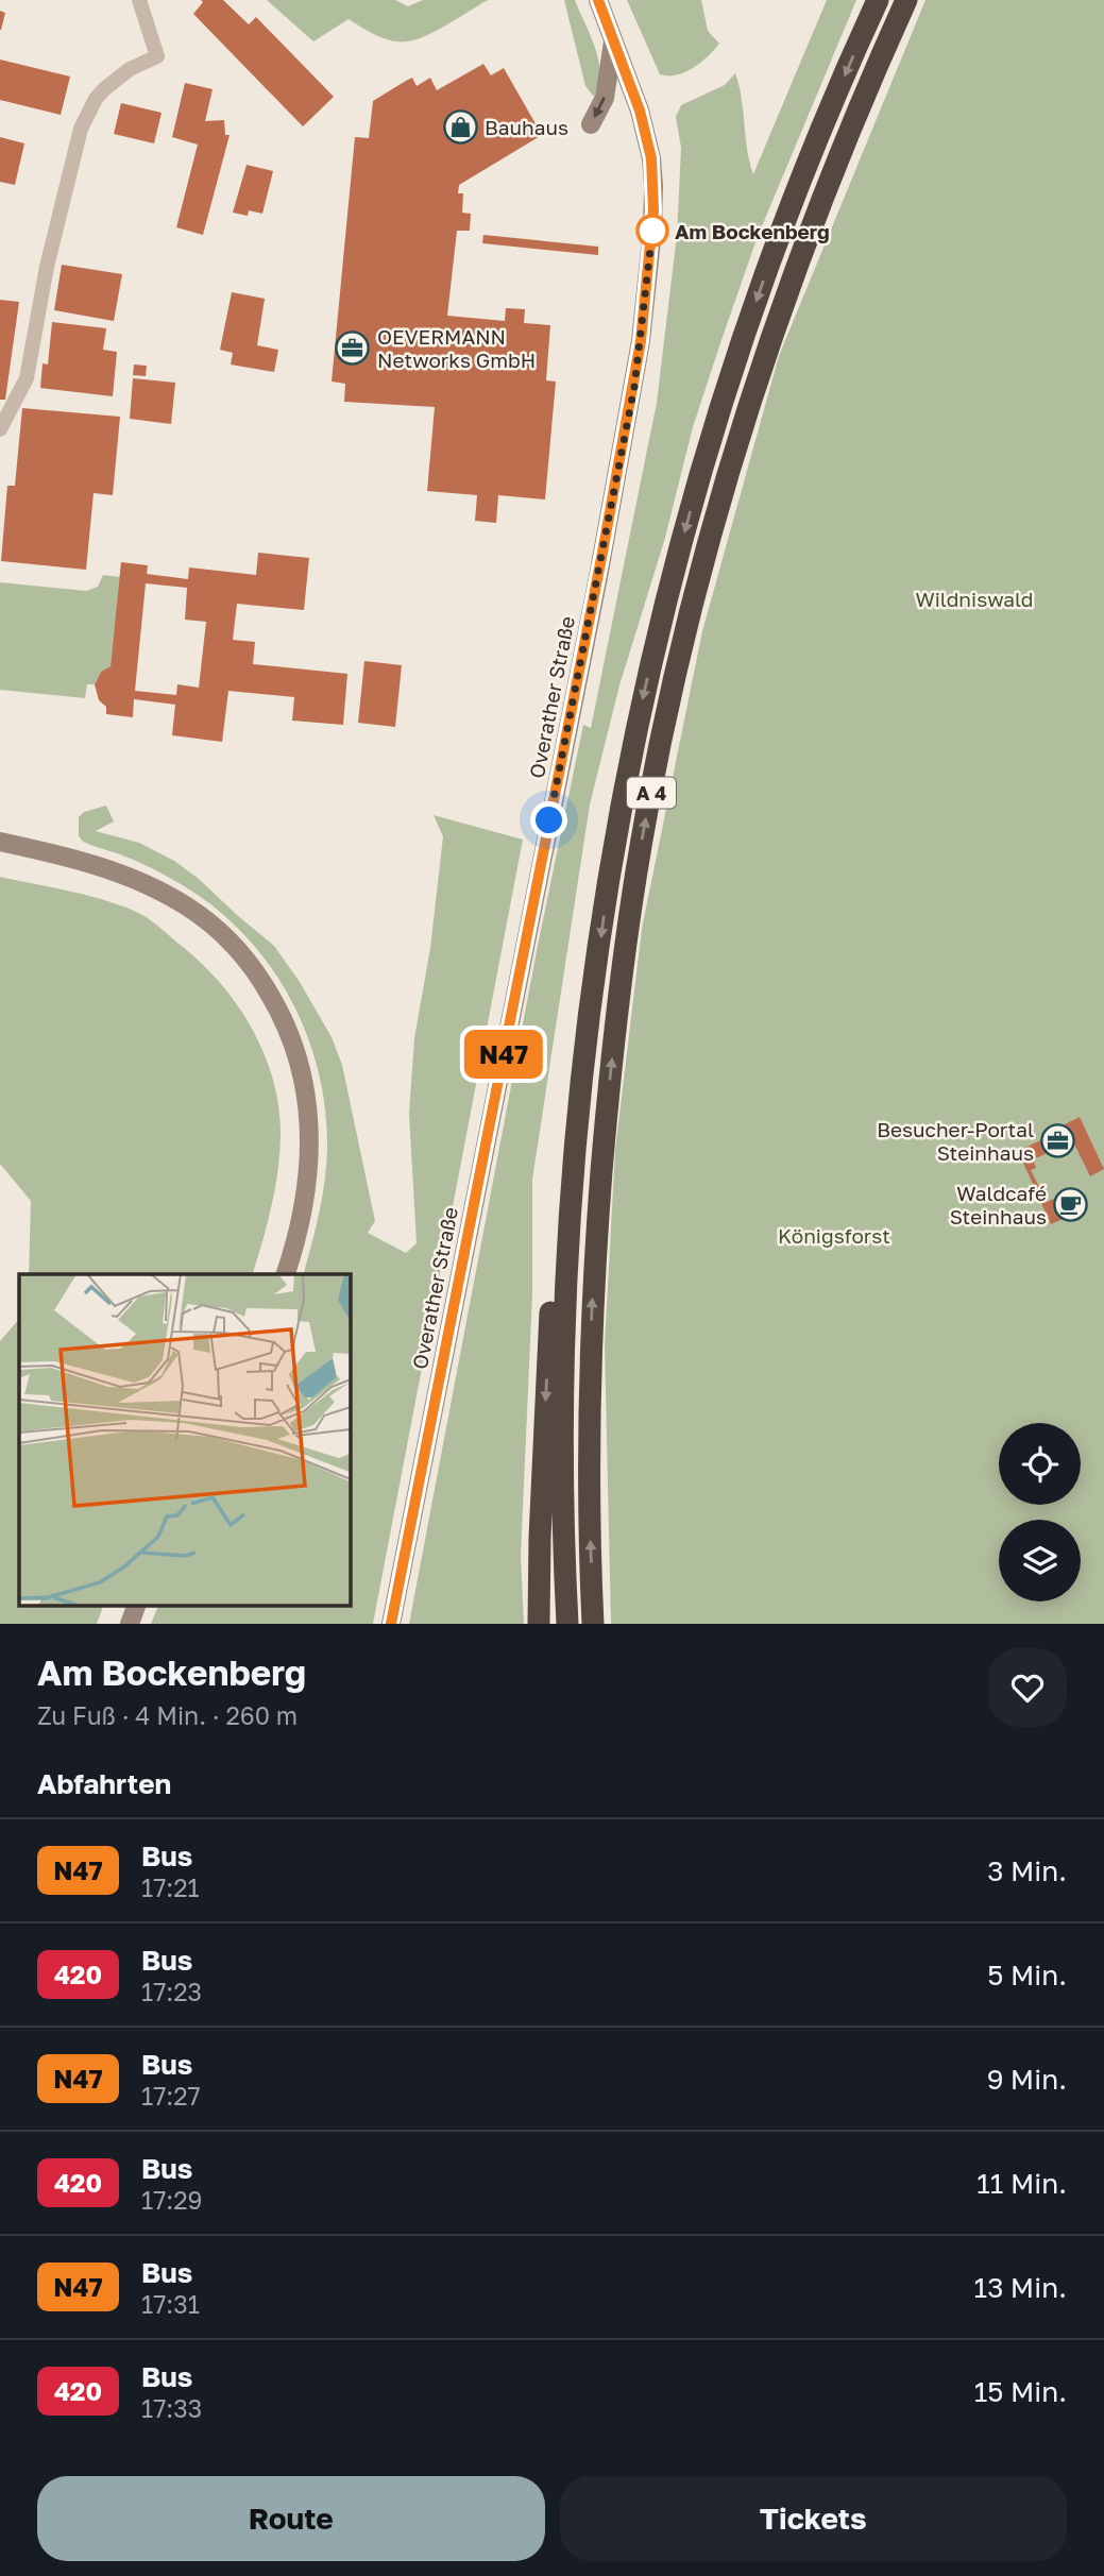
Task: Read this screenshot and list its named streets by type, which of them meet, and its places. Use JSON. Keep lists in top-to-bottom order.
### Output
{
  "streets": {
    "highway": ["A 4"],
    "main road": ["Overather Straße"]
  },
  "parks": ["Wildniswald", "Königsforst"],
  "places": {
    "shop": ["Bauhaus"],
    "other": ["Am Bockenberg"],
    "office": ["OEVERMANN Networks GmbH", "Besucher-Portal Steinhaus"],
    "cafe": ["Waldcafé Steinhaus"]
  },
  "lines": ["bus line N47"],
  "page": {
    "on_map": "N47",
    "heading": [
      ["Am Bockenberg", "Zu Fuß · 4 Min. · 260 m"],
      "Abfahrten"
    ],
    "list": [
      {
        "mark": "N47",
        "name": "Bus",
        "note": "17:21",
        "value": "3 Min."
      },
      {
        "mark": "420",
        "name": "Bus",
        "note": "17:23",
        "value": "5 Min."
      },
      {
        "mark": "N47",
        "name": "Bus",
        "note": "17:27",
        "value": "9 Min."
      },
      {
        "mark": "420",
        "name": "Bus",
        "note": "17:29",
        "value": "11 Min."
      },
      {
        "mark": "N47",
        "name": "Bus",
        "note": "17:31",
        "value": "13 Min."
      },
      {
        "mark": "420",
        "name": "Bus",
        "note": "17:33",
        "value": "15 Min."
      }
    ],
    "buttons": ["Route", "Tickets"]
  }
}
